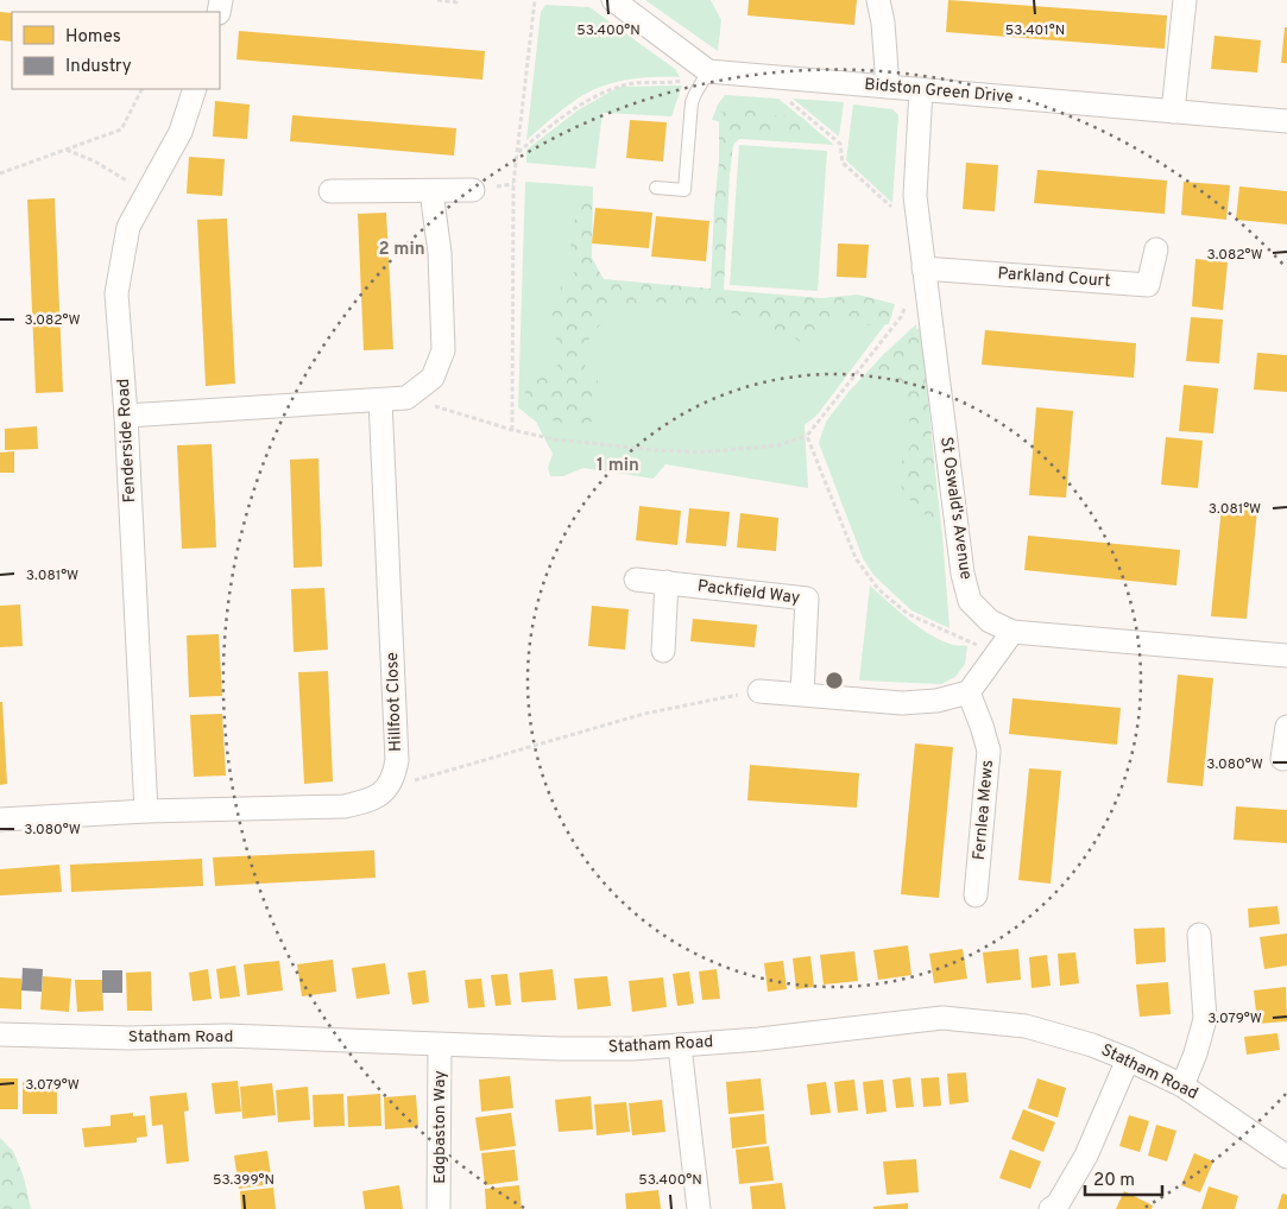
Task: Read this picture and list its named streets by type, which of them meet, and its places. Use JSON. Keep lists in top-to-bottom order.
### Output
{
  "streets": {
    "street": [
      "Bidston Green Drive",
      "Parkland Court",
      "Fenderside Road",
      "St Oswald's Avenue",
      "Packfield Way",
      "Hillfoot Close",
      "Fernlea Mews",
      "Statham Road",
      "Edgbaston Way"
    ]
  },
  "crossings": [
    ["Bidston Green Drive", "St Oswald's Avenue"],
    ["Parkland Court", "St Oswald's Avenue"],
    ["Statham Road", "Edgbaston Way"]
  ],
  "legend": ["Homes", "Industry"],
  "scale_bar": "20 m",
  "coordinates": [
    "53.400°N",
    "53.401°N",
    "3.082°W",
    "3.081°W",
    "3.080°W",
    "3.079°W",
    "53.399°N"
  ],
  "rings": ["2 min", "1 min"]
}
